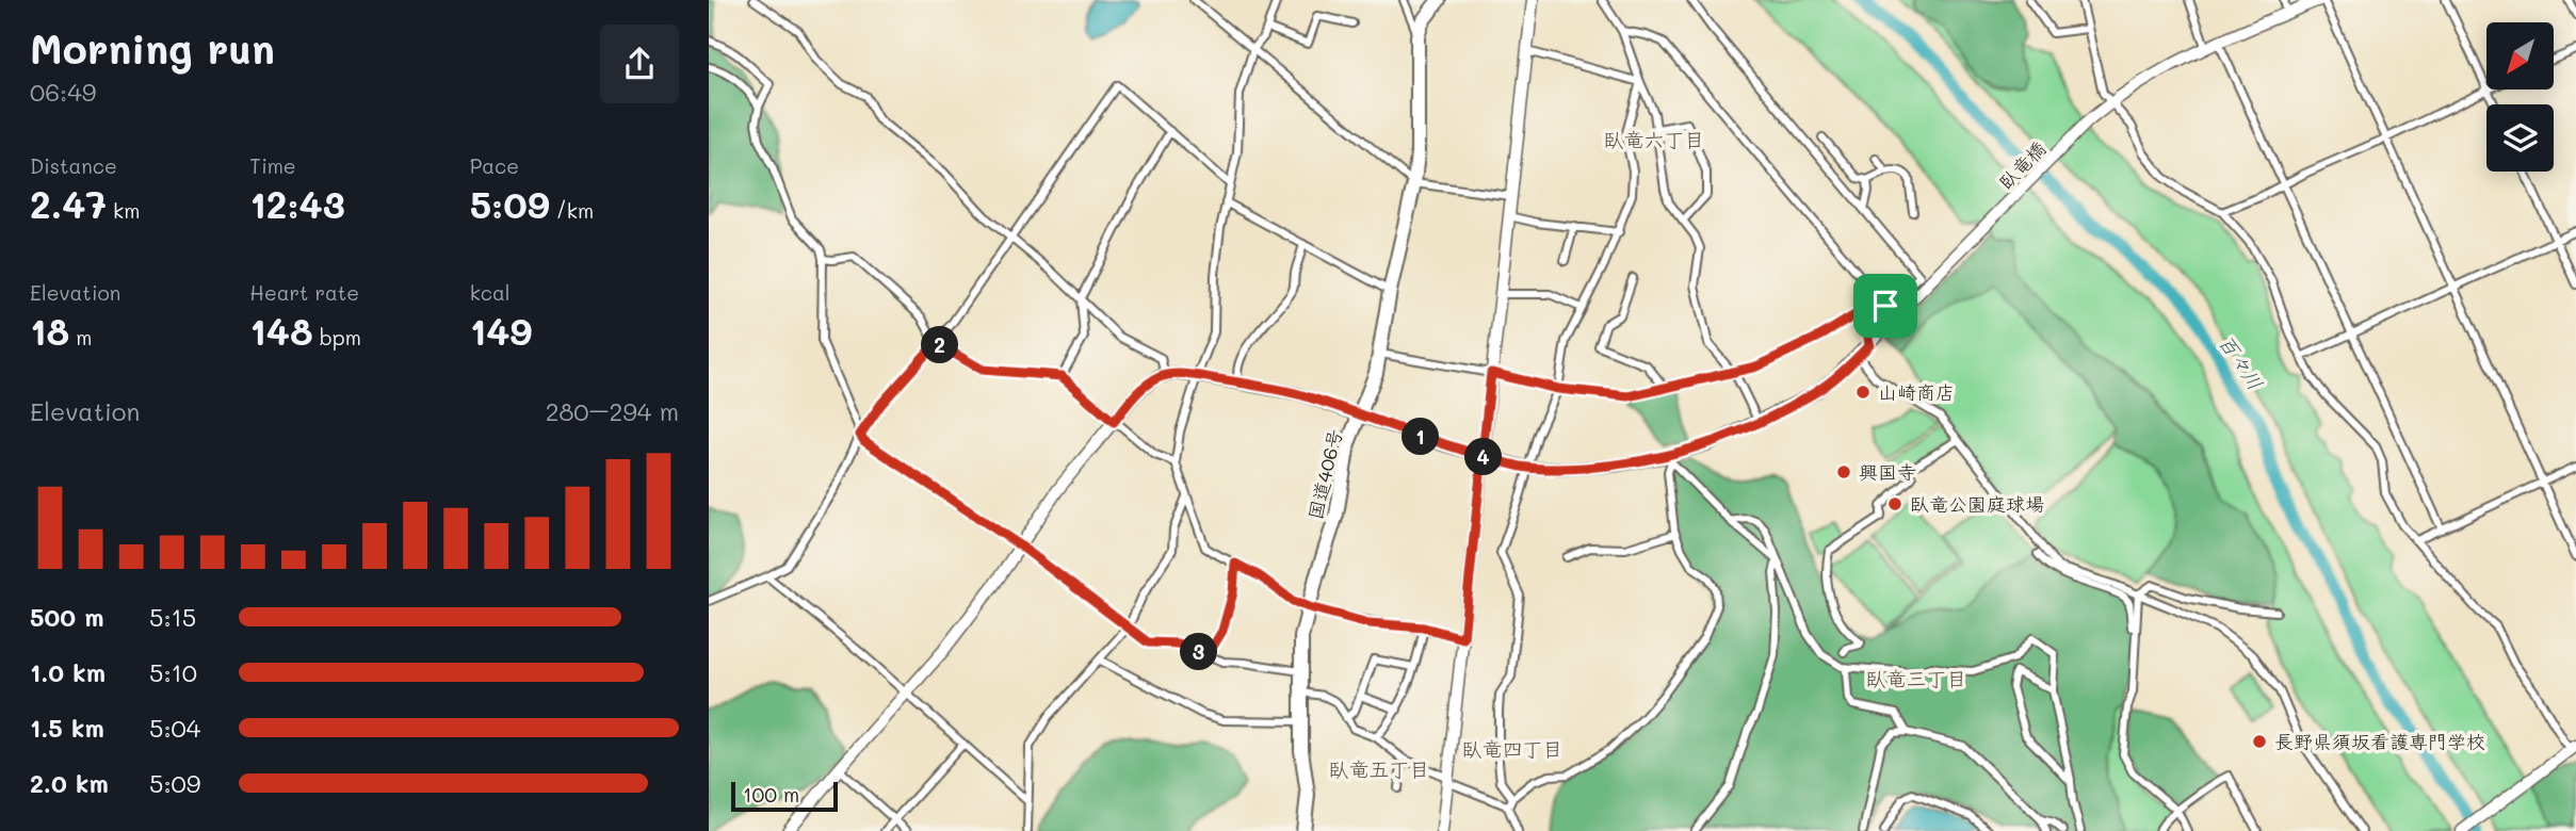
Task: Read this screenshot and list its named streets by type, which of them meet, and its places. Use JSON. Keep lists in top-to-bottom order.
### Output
{
  "streets": {
    "highway": ["国道406号"],
    "street": ["臥竜橋"]
  },
  "crossings": [
    ["臥竜橋", "国道406号"]
  ],
  "districts": [
    "臥竜六丁目",
    "臥竜三丁目",
    "臥竜四丁目",
    "臥竜五丁目"
  ],
  "water": ["百々川"],
  "places": [
    "山崎商店",
    "興国寺",
    "臥竜公園庭球場",
    "長野県須坂看護専門学校"
  ],
  "scale_bar": "100 m",
  "north": "bottom left",
  "page": {
    "heading": ["Morning run", "06:49"],
    "stats": [
      ["Distance", "2.47 km"],
      ["Time", "12:43"],
      ["Pace", "5:09 /km"],
      ["Elevation", "18 m"],
      ["Heart rate", "148 bpm"],
      ["kcal", "149"]
    ],
    "pins": [
      "2",
      "1",
      "4",
      "3"
    ],
    "chart": ["Elevation", "280–294 m"],
    "list": [
      {
        "name": "500 m",
        "note": "5:15"
      },
      {
        "name": "1.0 km",
        "note": "5:10"
      },
      {
        "name": "1.5 km",
        "note": "5:04"
      },
      {
        "name": "2.0 km",
        "note": "5:09"
      }
    ],
    "scale": "100 m"
  }
}
